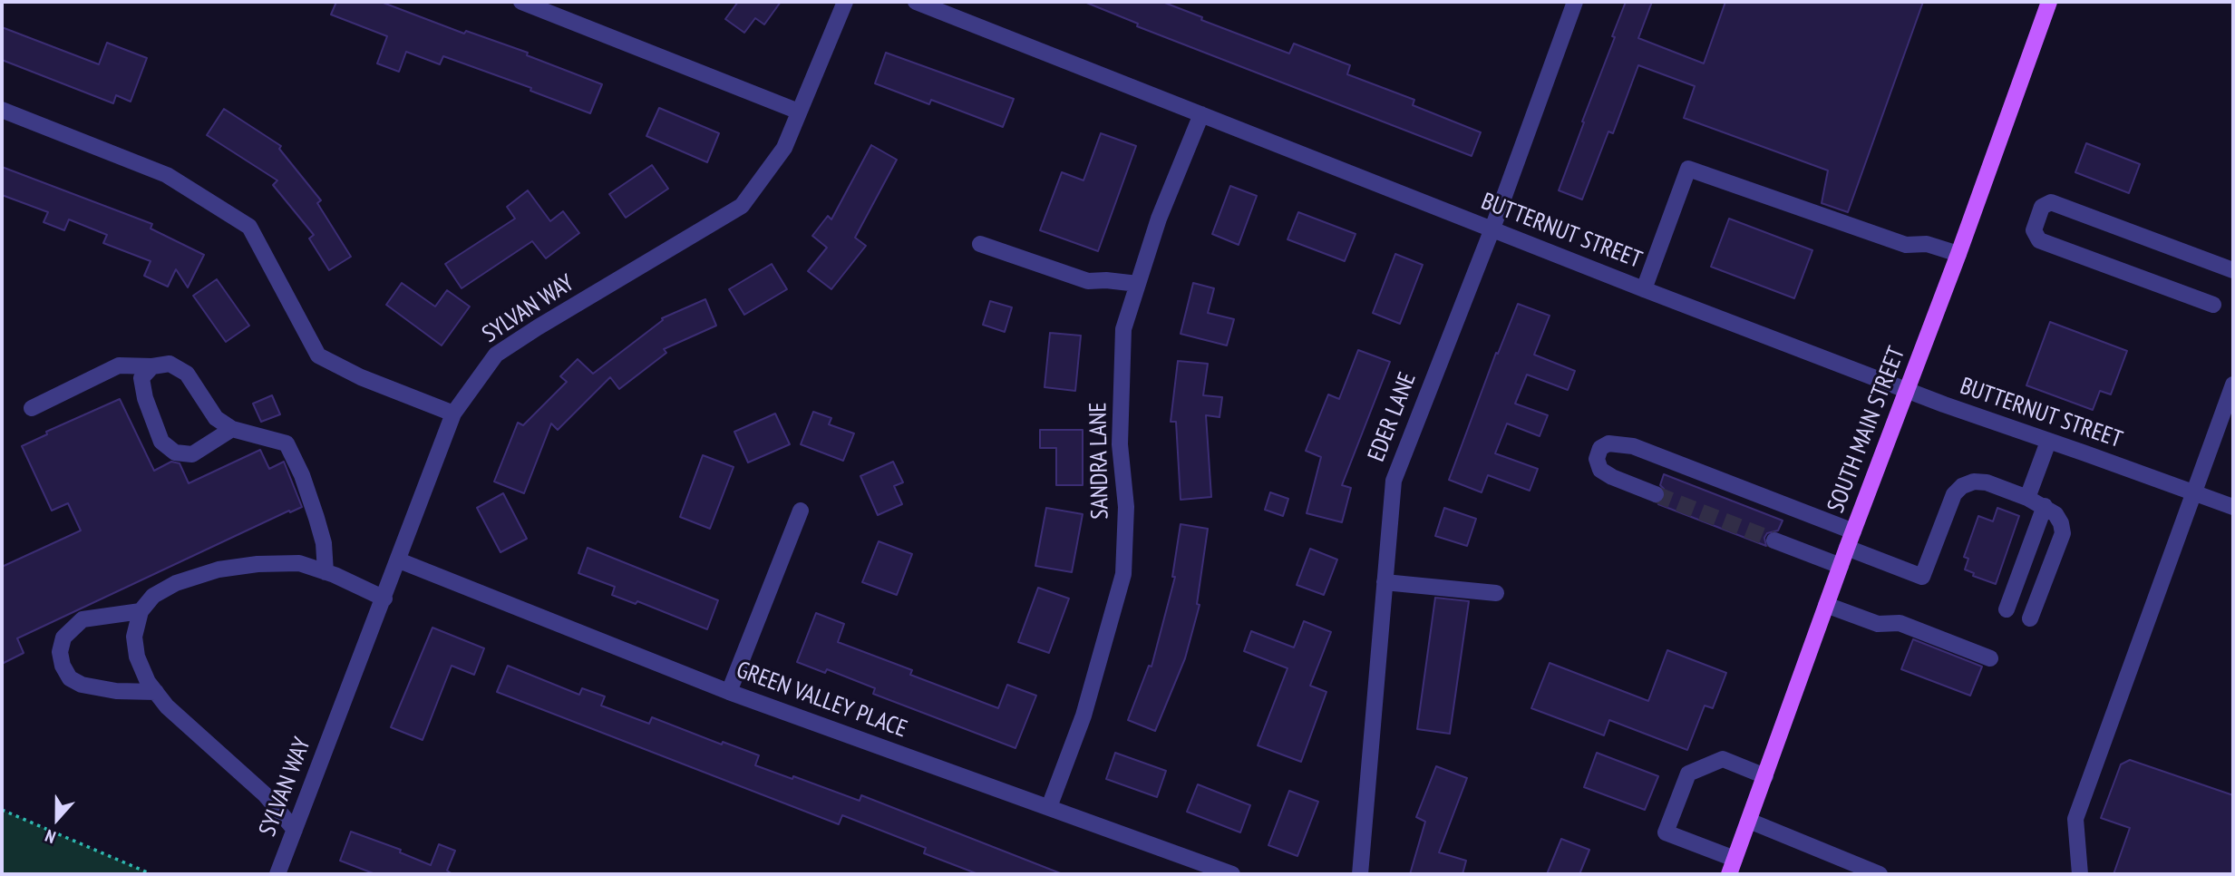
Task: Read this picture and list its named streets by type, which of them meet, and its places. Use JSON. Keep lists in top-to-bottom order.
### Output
{
  "streets": {
    "main road": ["SOUTH MAIN STREET"],
    "street": [
      "BUTTERNUT STREET",
      "SYLVAN WAY",
      "EDER LANE",
      "SANDRA LANE",
      "GREEN VALLEY PLACE"
    ]
  },
  "crossings": [
    ["BUTTERNUT STREET", "EDER LANE"],
    ["BUTTERNUT STREET", "SOUTH MAIN STREET"],
    ["BUTTERNUT STREET", "SANDRA LANE"],
    ["SYLVAN WAY", "GREEN VALLEY PLACE"],
    ["SANDRA LANE", "GREEN VALLEY PLACE"]
  ],
  "north": "bottom"
}
